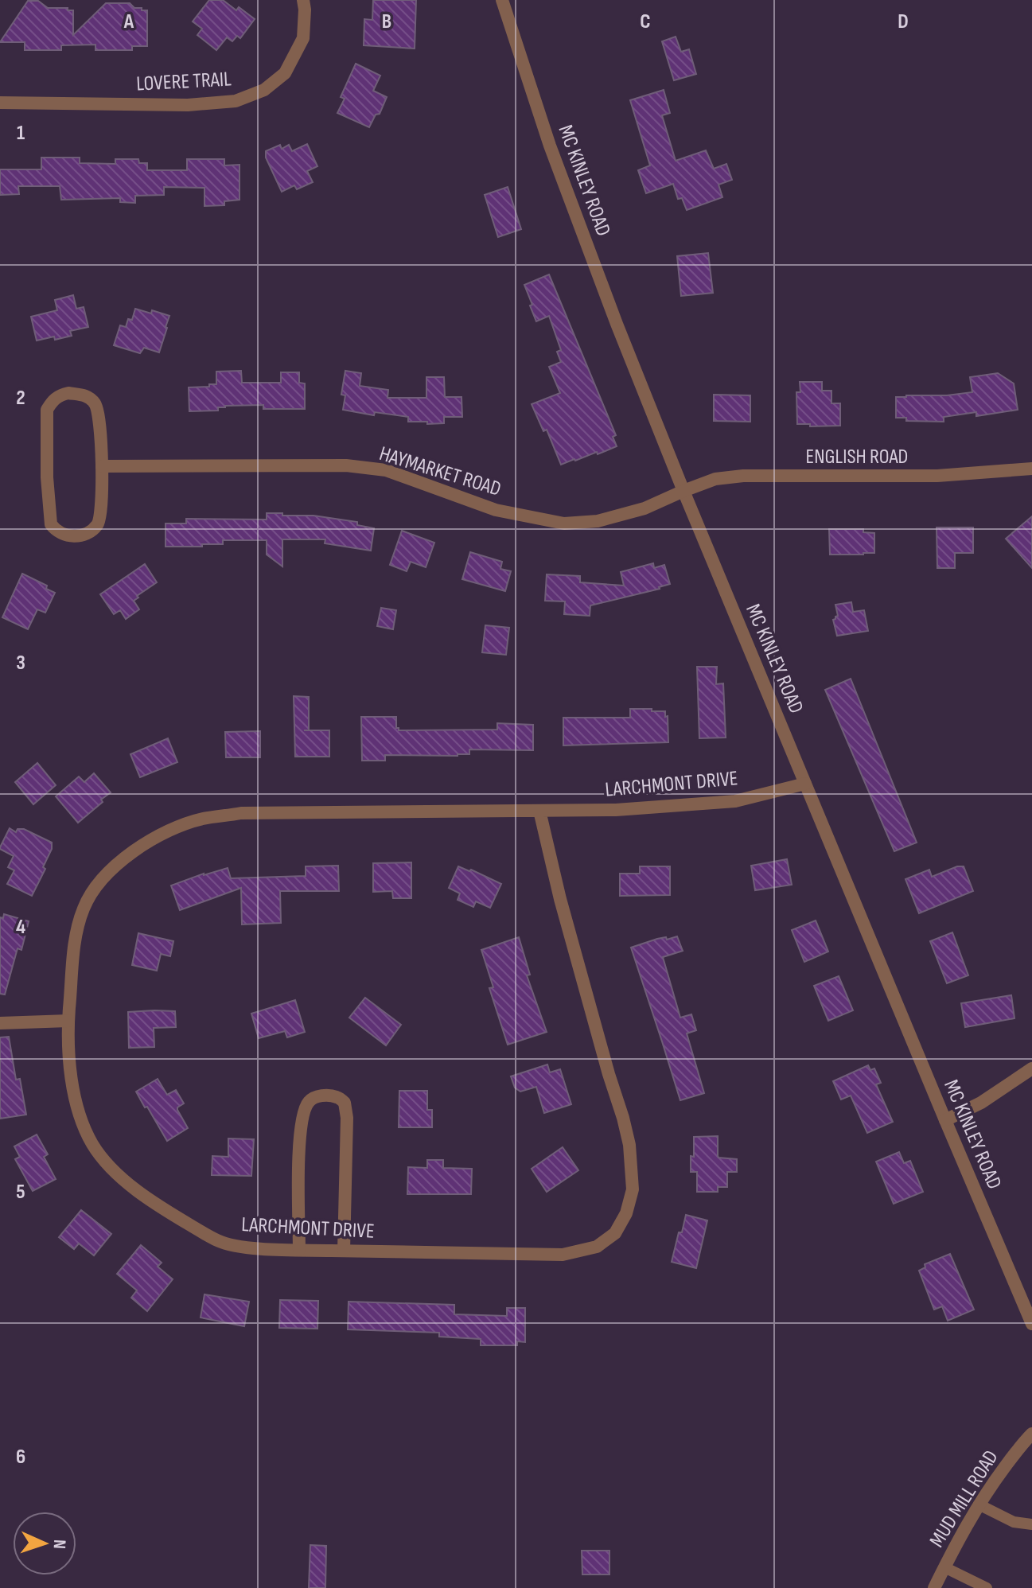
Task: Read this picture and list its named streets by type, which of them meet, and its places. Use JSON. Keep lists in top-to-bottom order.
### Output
{
  "streets": {
    "street": [
      "LOVERE TRAIL",
      "MC KINLEY ROAD",
      "ENGLISH ROAD",
      "HAYMARKET ROAD",
      "LARCHMONT DRIVE",
      "MUD MILL ROAD"
    ]
  },
  "crossings": [
    ["MC KINLEY ROAD", "ENGLISH ROAD"],
    ["MC KINLEY ROAD", "HAYMARKET ROAD"],
    ["MC KINLEY ROAD", "LARCHMONT DRIVE"],
    ["ENGLISH ROAD", "HAYMARKET ROAD"]
  ],
  "north": "right",
  "grid": {
    "columns": [
      "A",
      "B",
      "C",
      "D"
    ],
    "rows": [
      "1",
      "2",
      "3",
      "4",
      "5",
      "6"
    ]
  }
}
